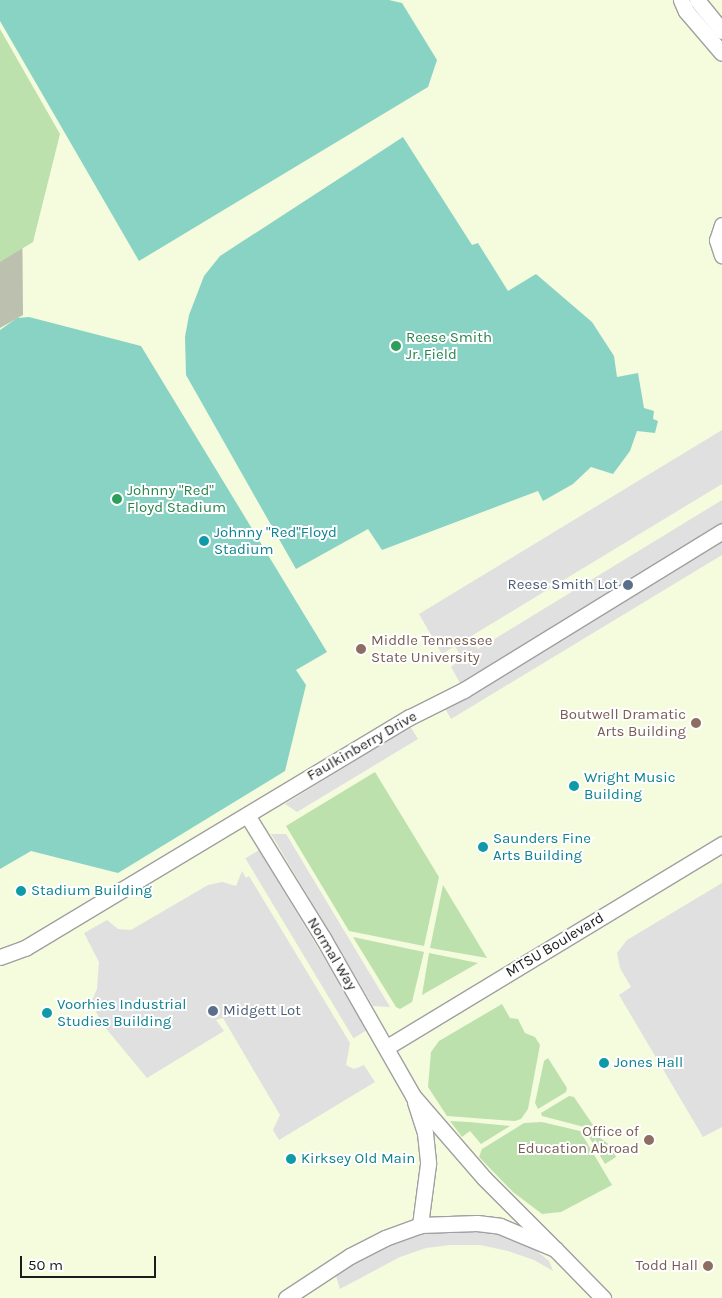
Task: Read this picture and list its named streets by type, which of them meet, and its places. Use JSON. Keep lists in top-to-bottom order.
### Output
{
  "streets": {
    "street": ["Faulkinberry Drive", "MTSU Boulevard", "Normal Way"]
  },
  "crossings": [
    ["Faulkinberry Drive", "Normal Way"],
    ["MTSU Boulevard", "Normal Way"]
  ],
  "places": [
    "Reese Smith Jr. Field",
    "Johnny \"Red\" Floyd Stadium",
    "Johnny \"Red\"Floyd Stadium",
    "Reese Smith Lot",
    "Middle Tennessee State University",
    "Boutwell Dramatic Arts Building",
    "Wright Music Building",
    "Saunders Fine Arts Building",
    "Stadium Building",
    "Midgett Lot",
    "Voorhies Industrial Studies Building",
    "Jones Hall",
    "Office of Education Abroad",
    "Kirksey Old Main",
    "Todd Hall"
  ],
  "scale_bar": "50 m"
}
